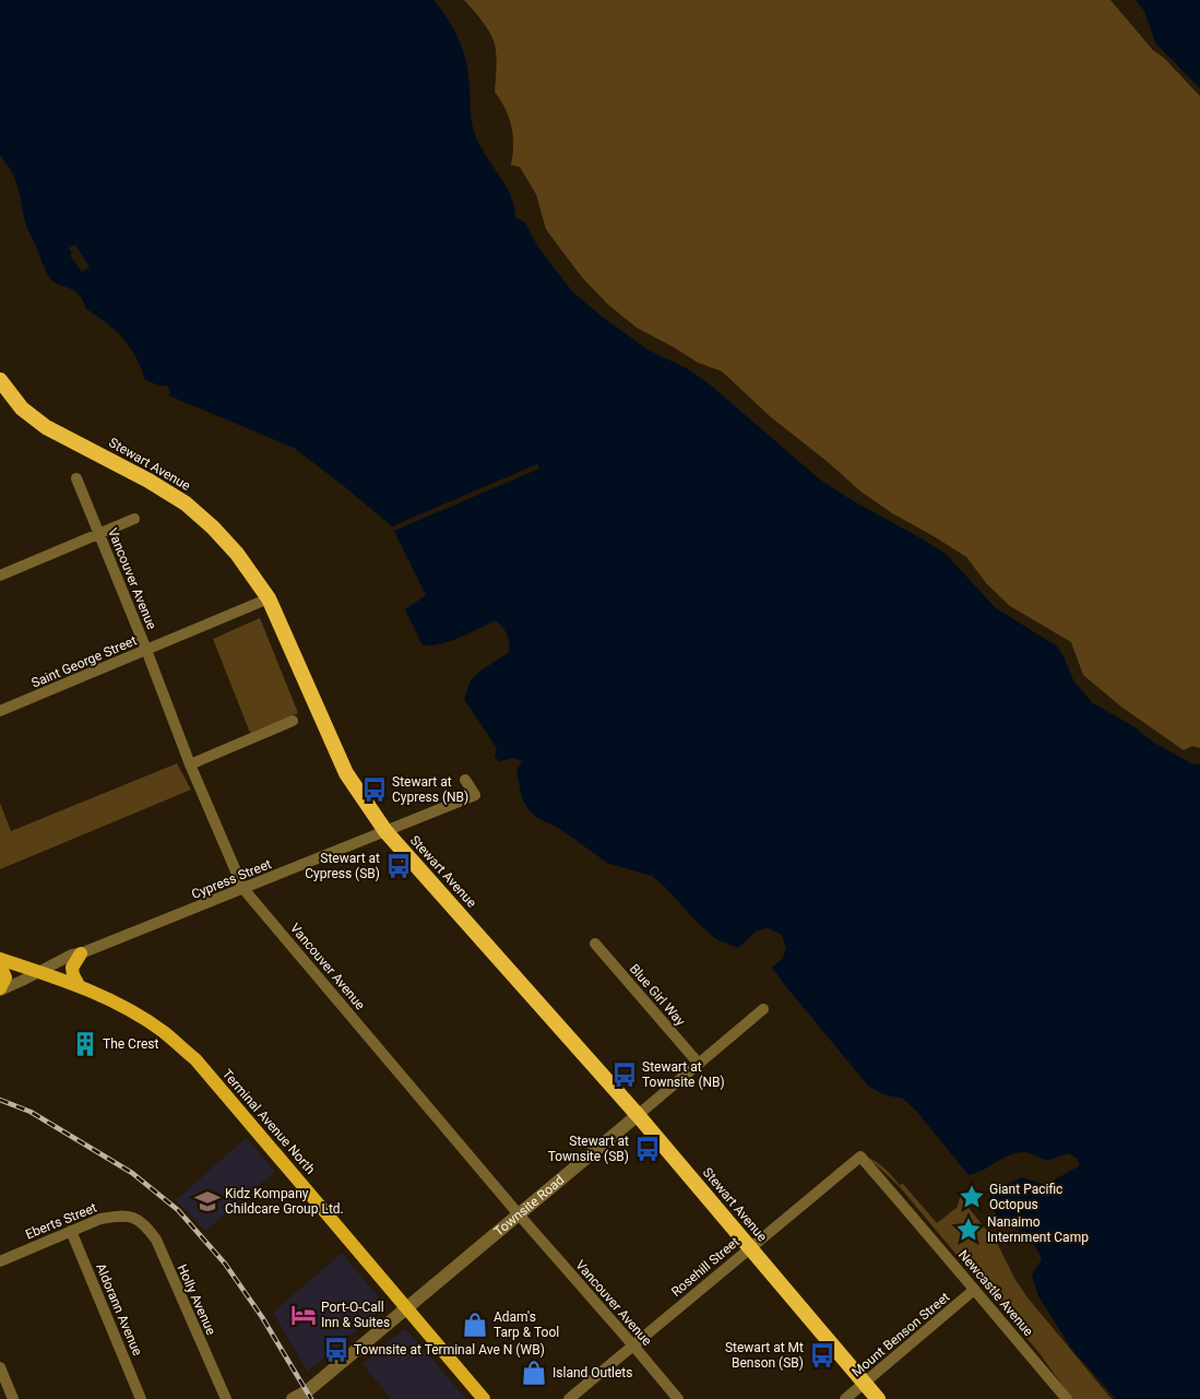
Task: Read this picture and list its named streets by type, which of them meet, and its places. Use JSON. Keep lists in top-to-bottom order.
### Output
{
  "streets": {
    "highway": ["Stewart Avenue"],
    "main road": ["Terminal Avenue North"],
    "street": [
      "Vancouver Avenue",
      "Saint George Street",
      "Cypress Street",
      "Blue Girl Way",
      "Townsite Road",
      "Eberts Street",
      "Rosehill Street",
      "Newcastle Avenue",
      "Holly Avenue",
      "Aldorann Avenue",
      "Mount Benson Street"
    ]
  },
  "crossings": [
    ["Stewart Avenue", "Saint George Street"],
    ["Stewart Avenue", "Cypress Street"],
    ["Stewart Avenue", "Townsite Road"],
    ["Stewart Avenue", "Rosehill Street"],
    ["Stewart Avenue", "Mount Benson Street"],
    ["Vancouver Avenue", "Saint George Street"],
    ["Vancouver Avenue", "Cypress Street"],
    ["Vancouver Avenue", "Townsite Road"],
    ["Vancouver Avenue", "Rosehill Street"],
    ["Cypress Street", "Terminal Avenue North"],
    ["Blue Girl Way", "Townsite Road"],
    ["Terminal Avenue North", "Townsite Road"],
    ["Eberts Street", "Holly Avenue"],
    ["Eberts Street", "Aldorann Avenue"],
    ["Rosehill Street", "Newcastle Avenue"],
    ["Newcastle Avenue", "Mount Benson Street"]
  ],
  "places": {
    "bus stop": [
      "Stewart at Cypress (NB)",
      "Stewart at Cypress (SB)",
      "Stewart at Townsite (NB)",
      "Stewart at Townsite (SB)",
      "Townsite at Terminal Ave N (WB)",
      "Stewart at Mt Benson (SB)"
    ],
    "building": ["The Crest"],
    "place": ["Giant Pacific Octopus", "Nanaimo Internment Camp"],
    "school or university": ["Kidz Kompany Childcare Group Ltd."],
    "hotel": ["Port-O-Call Inn & Suites"],
    "shop": ["Adam's Tarp & Tool", "Island Outlets"]
  }
}
